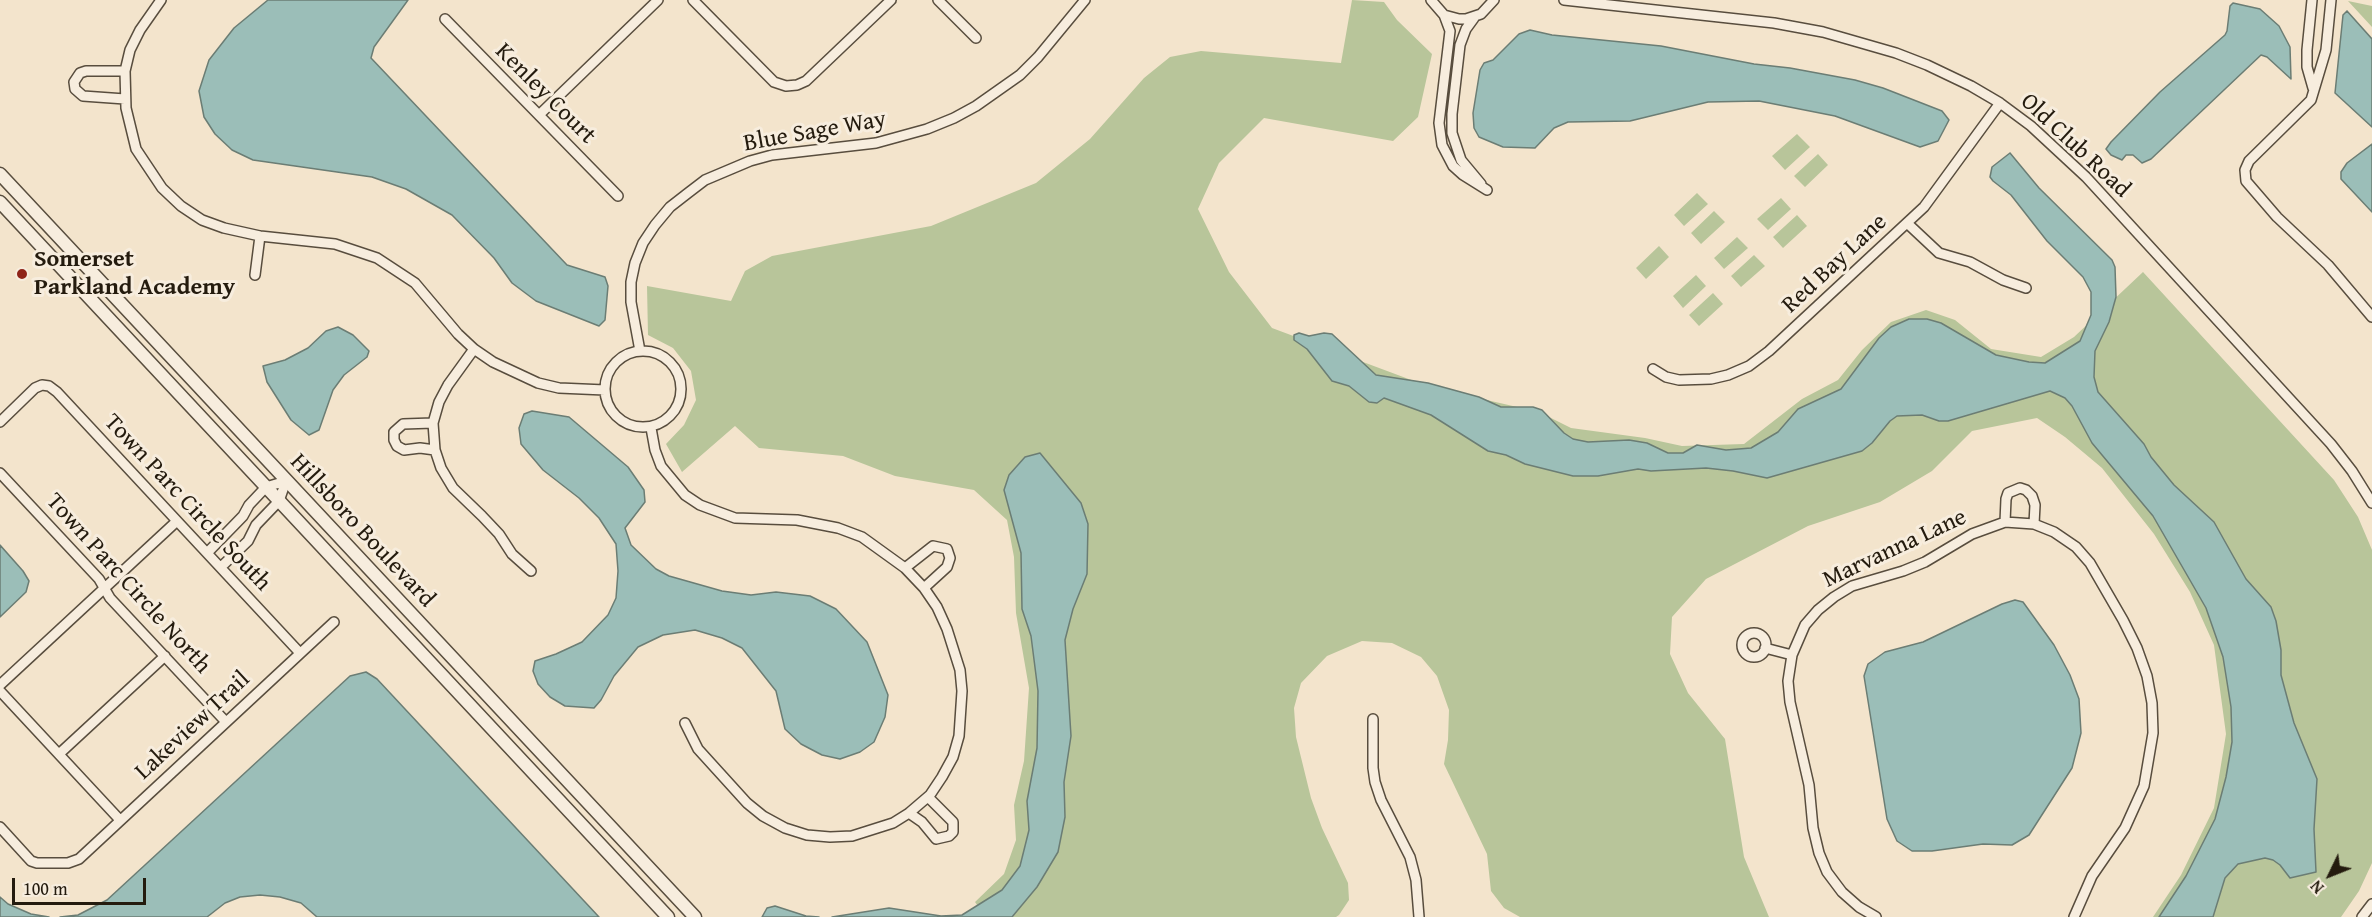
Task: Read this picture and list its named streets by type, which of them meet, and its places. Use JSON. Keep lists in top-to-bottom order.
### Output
{
  "streets": {
    "street": [
      "Kenley Court",
      "Blue Sage Way",
      "Old Club Road",
      "Red Bay Lane",
      "Town Parc Circle South",
      "Hillsboro Boulevard",
      "Marvanna Lane",
      "Town Parc Circle North",
      "Lakeview Trail"
    ]
  },
  "crossings": [
    ["Old Club Road", "Red Bay Lane"],
    ["Town Parc Circle South", "Lakeview Trail"],
    ["Town Parc Circle North", "Lakeview Trail"]
  ],
  "places": ["Somerset Parkland Academy"],
  "scale_bar": "100 m",
  "north": "bottom left"
}
